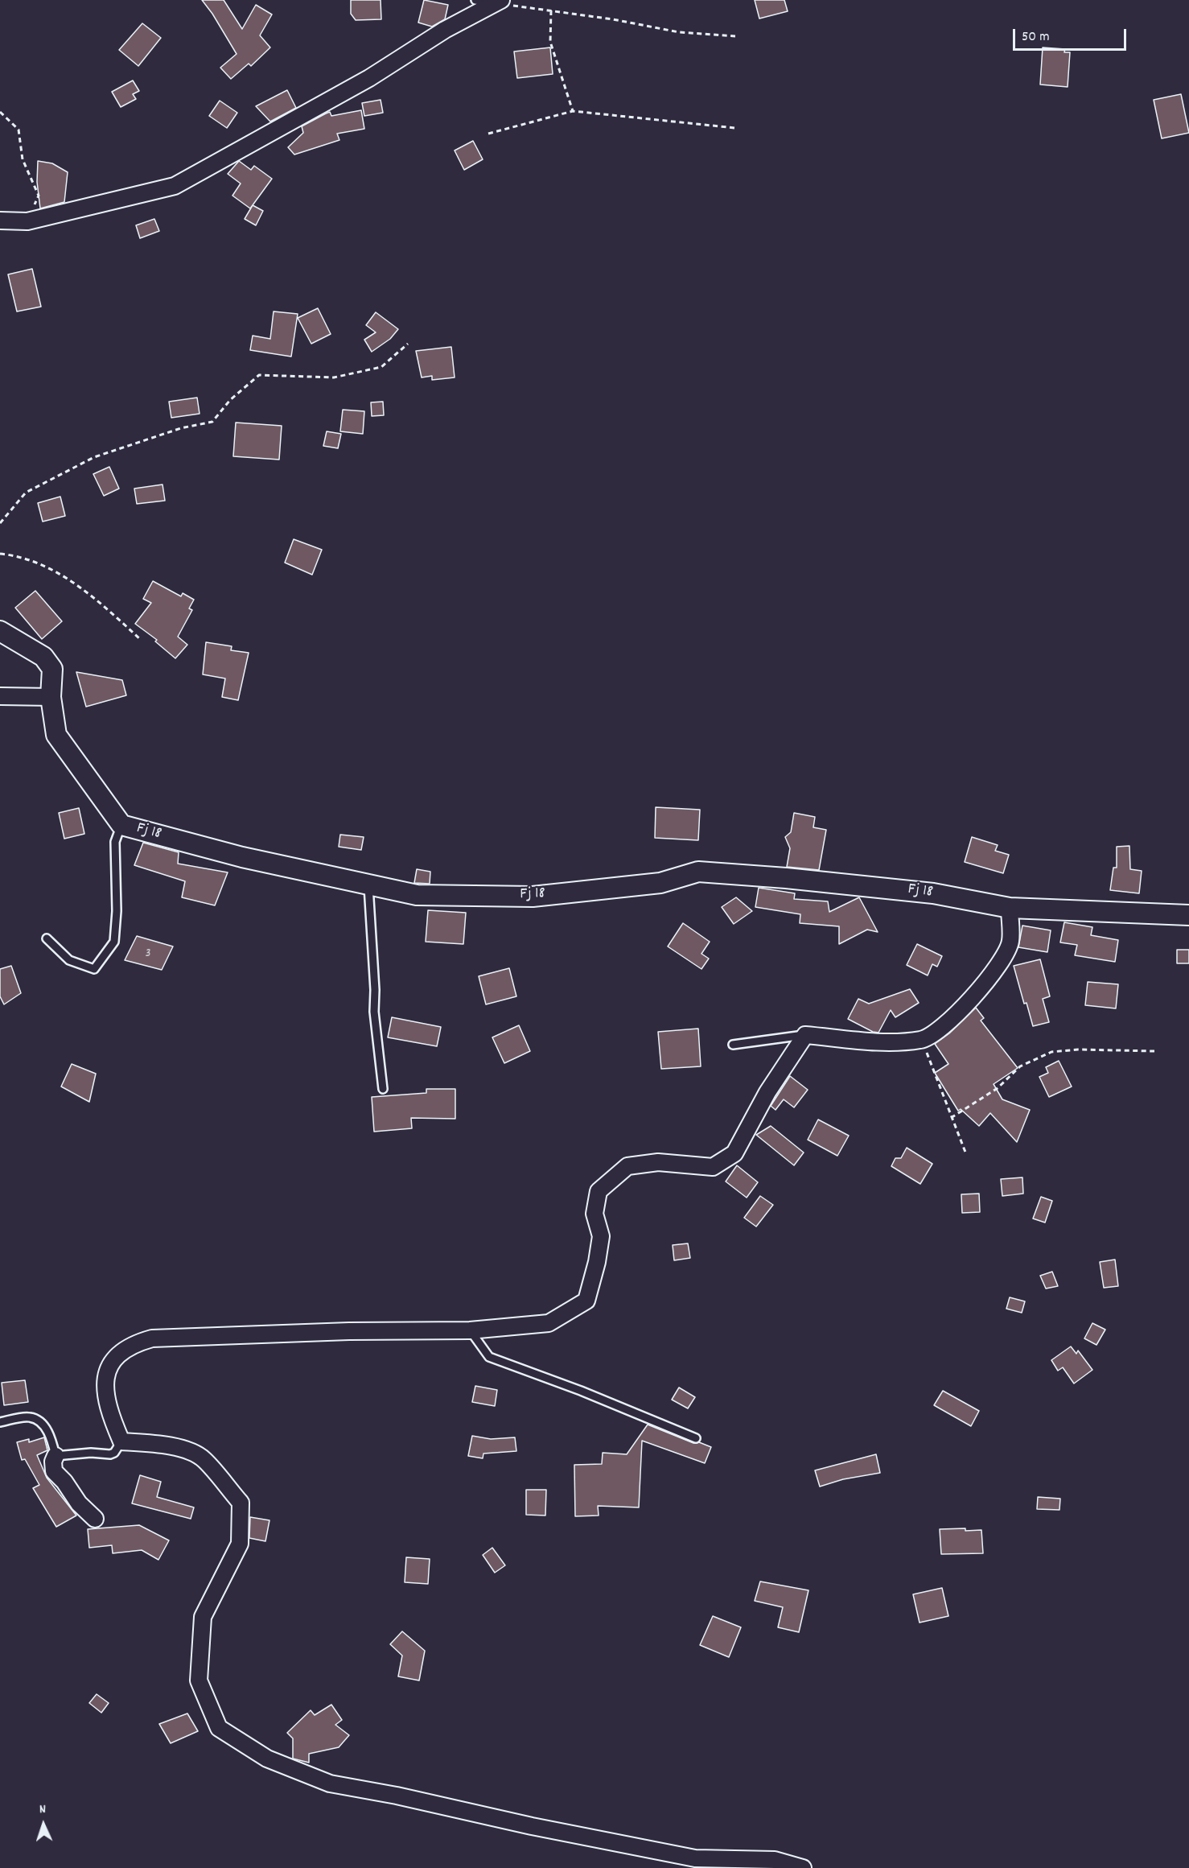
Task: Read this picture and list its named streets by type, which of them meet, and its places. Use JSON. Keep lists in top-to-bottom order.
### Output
{
  "streets": {
    "street": ["Fj 18"]
  },
  "house_numbers": ["3"],
  "scale_bar": "50 m",
  "north": "top"
}
